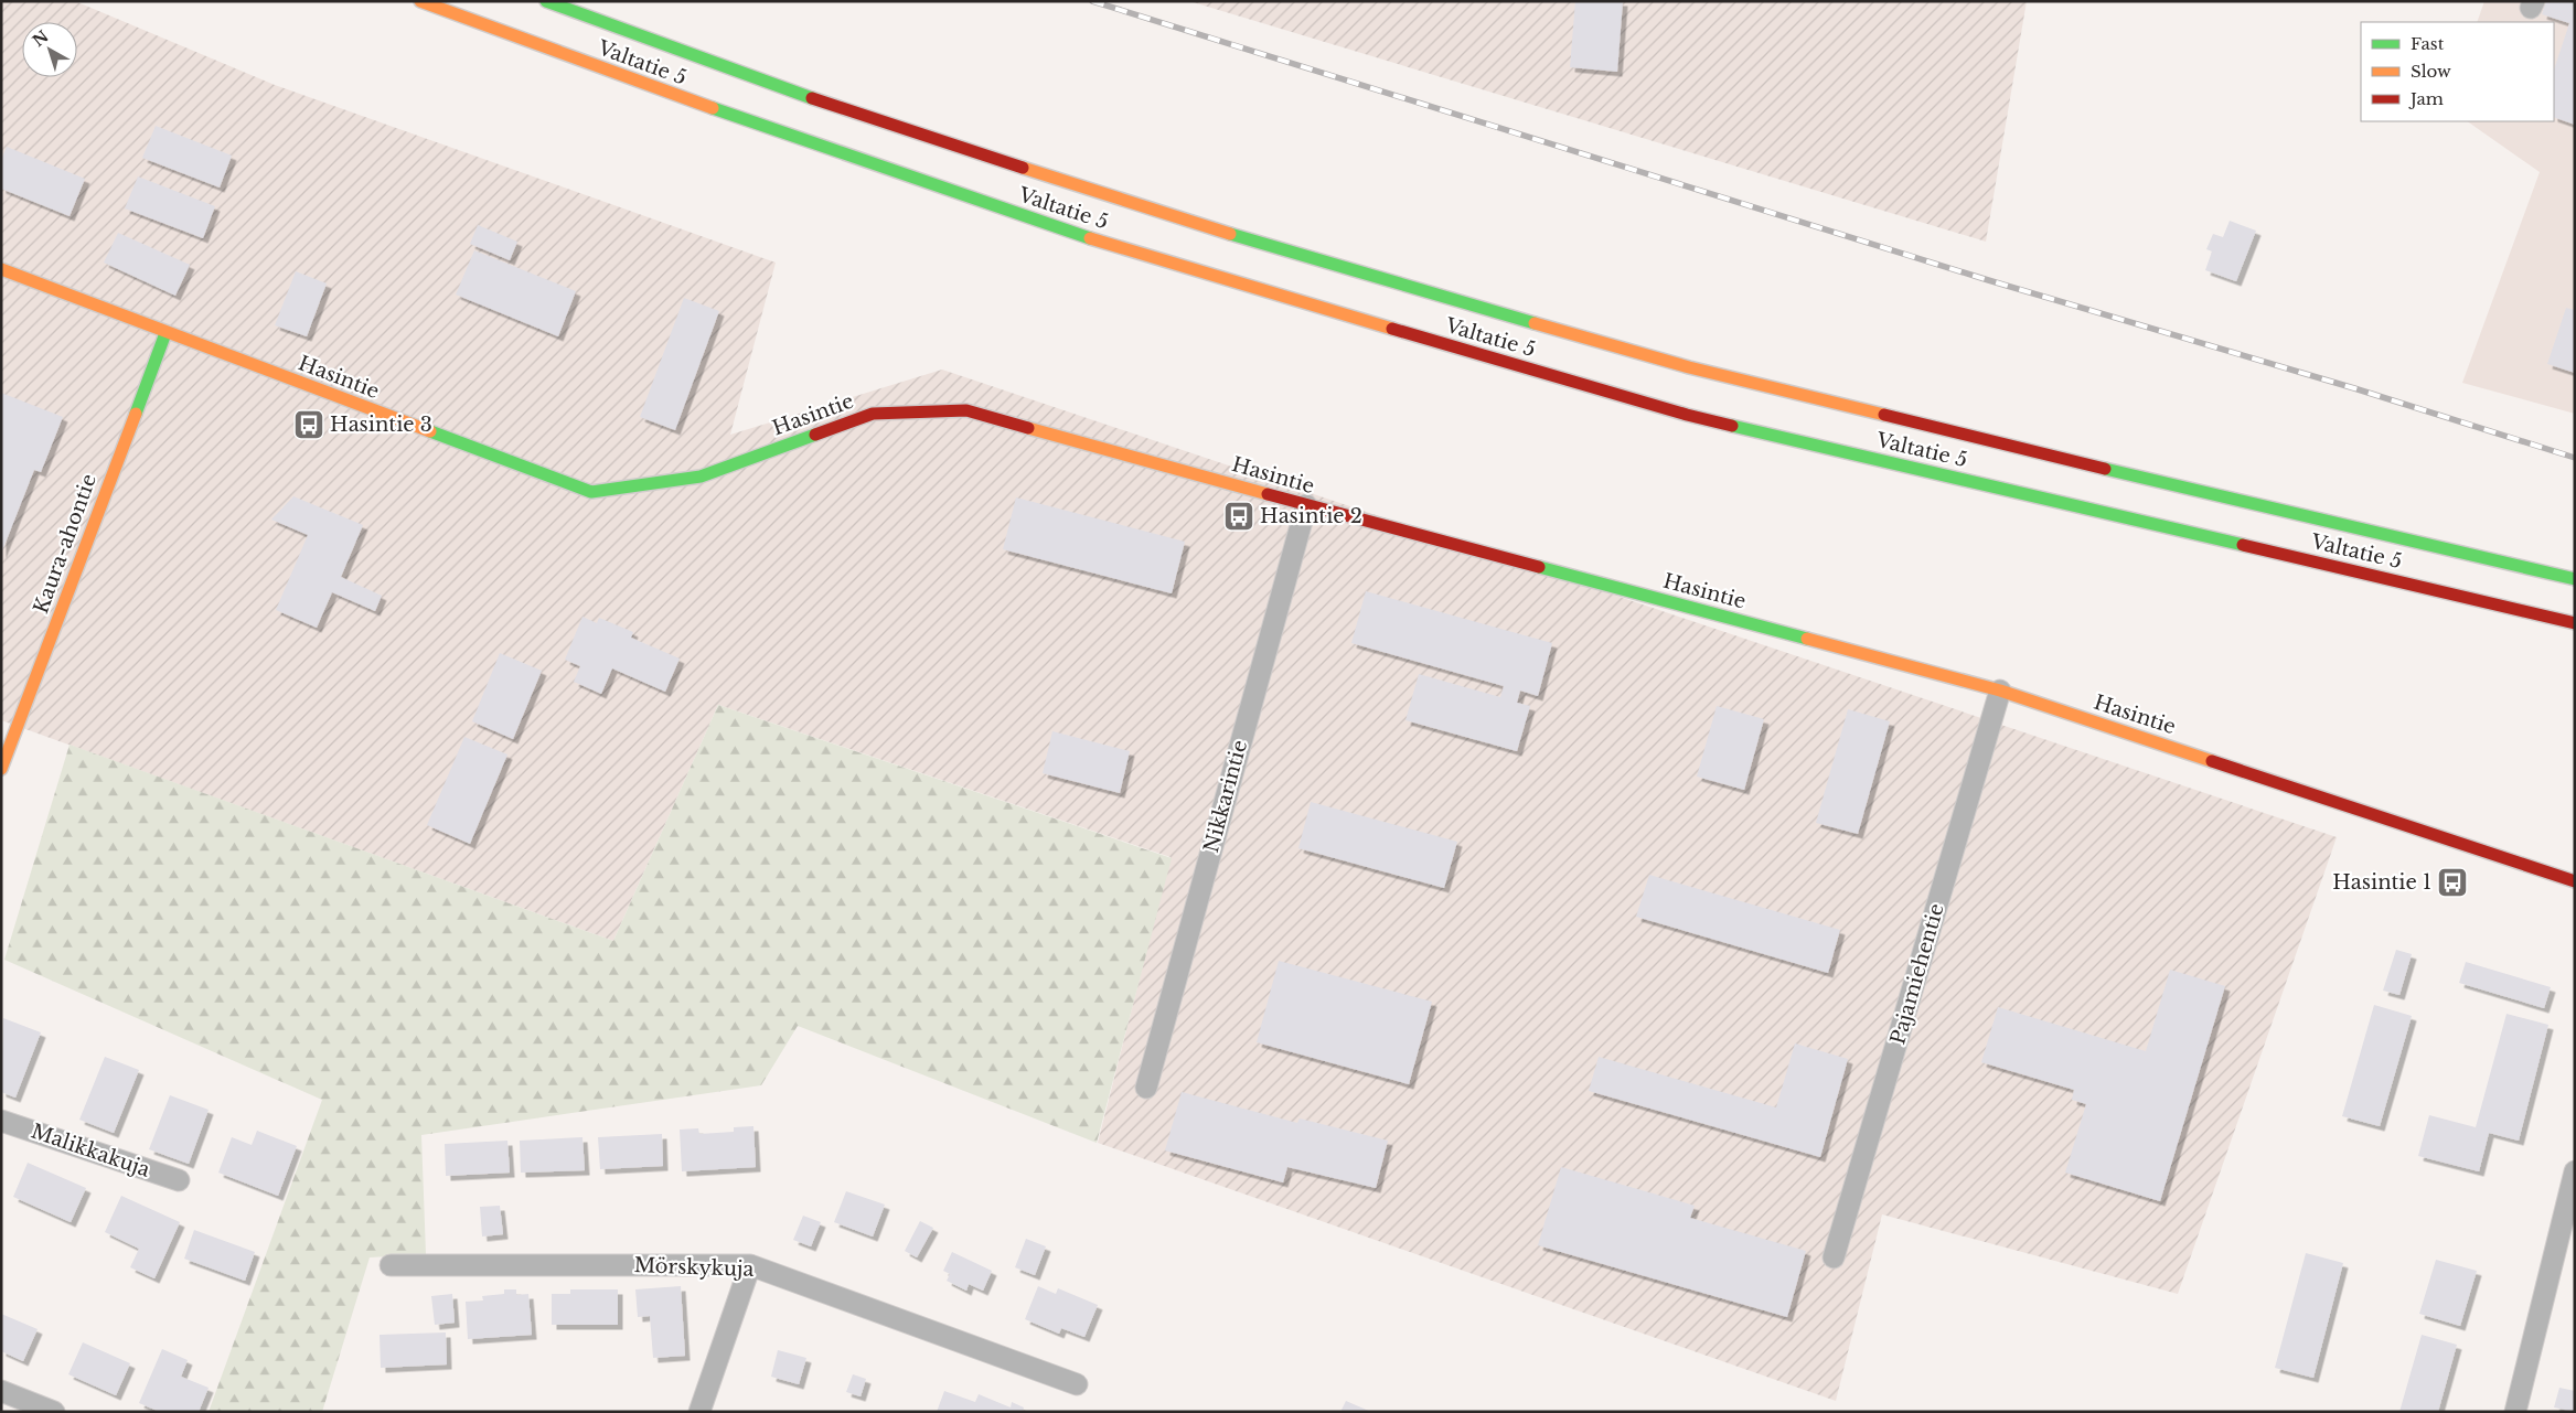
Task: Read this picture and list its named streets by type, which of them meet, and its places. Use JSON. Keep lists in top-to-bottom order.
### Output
{
  "streets": {
    "main road": ["Valtatie 5", "Hasintie", "Kaura-ahontie"],
    "street": [
      "Nikkarintie",
      "Pajamiehentie",
      "Malikkakuja",
      "Mörskykuja"
    ]
  },
  "crossings": [
    ["Hasintie", "Kaura-ahontie"],
    ["Hasintie", "Nikkarintie"],
    ["Hasintie", "Pajamiehentie"]
  ],
  "places": {
    "bus stop": ["Hasintie 3", "Hasintie 2", "Hasintie 1"]
  },
  "legend": ["Fast", "Slow", "Jam"],
  "north": "top left"
}
